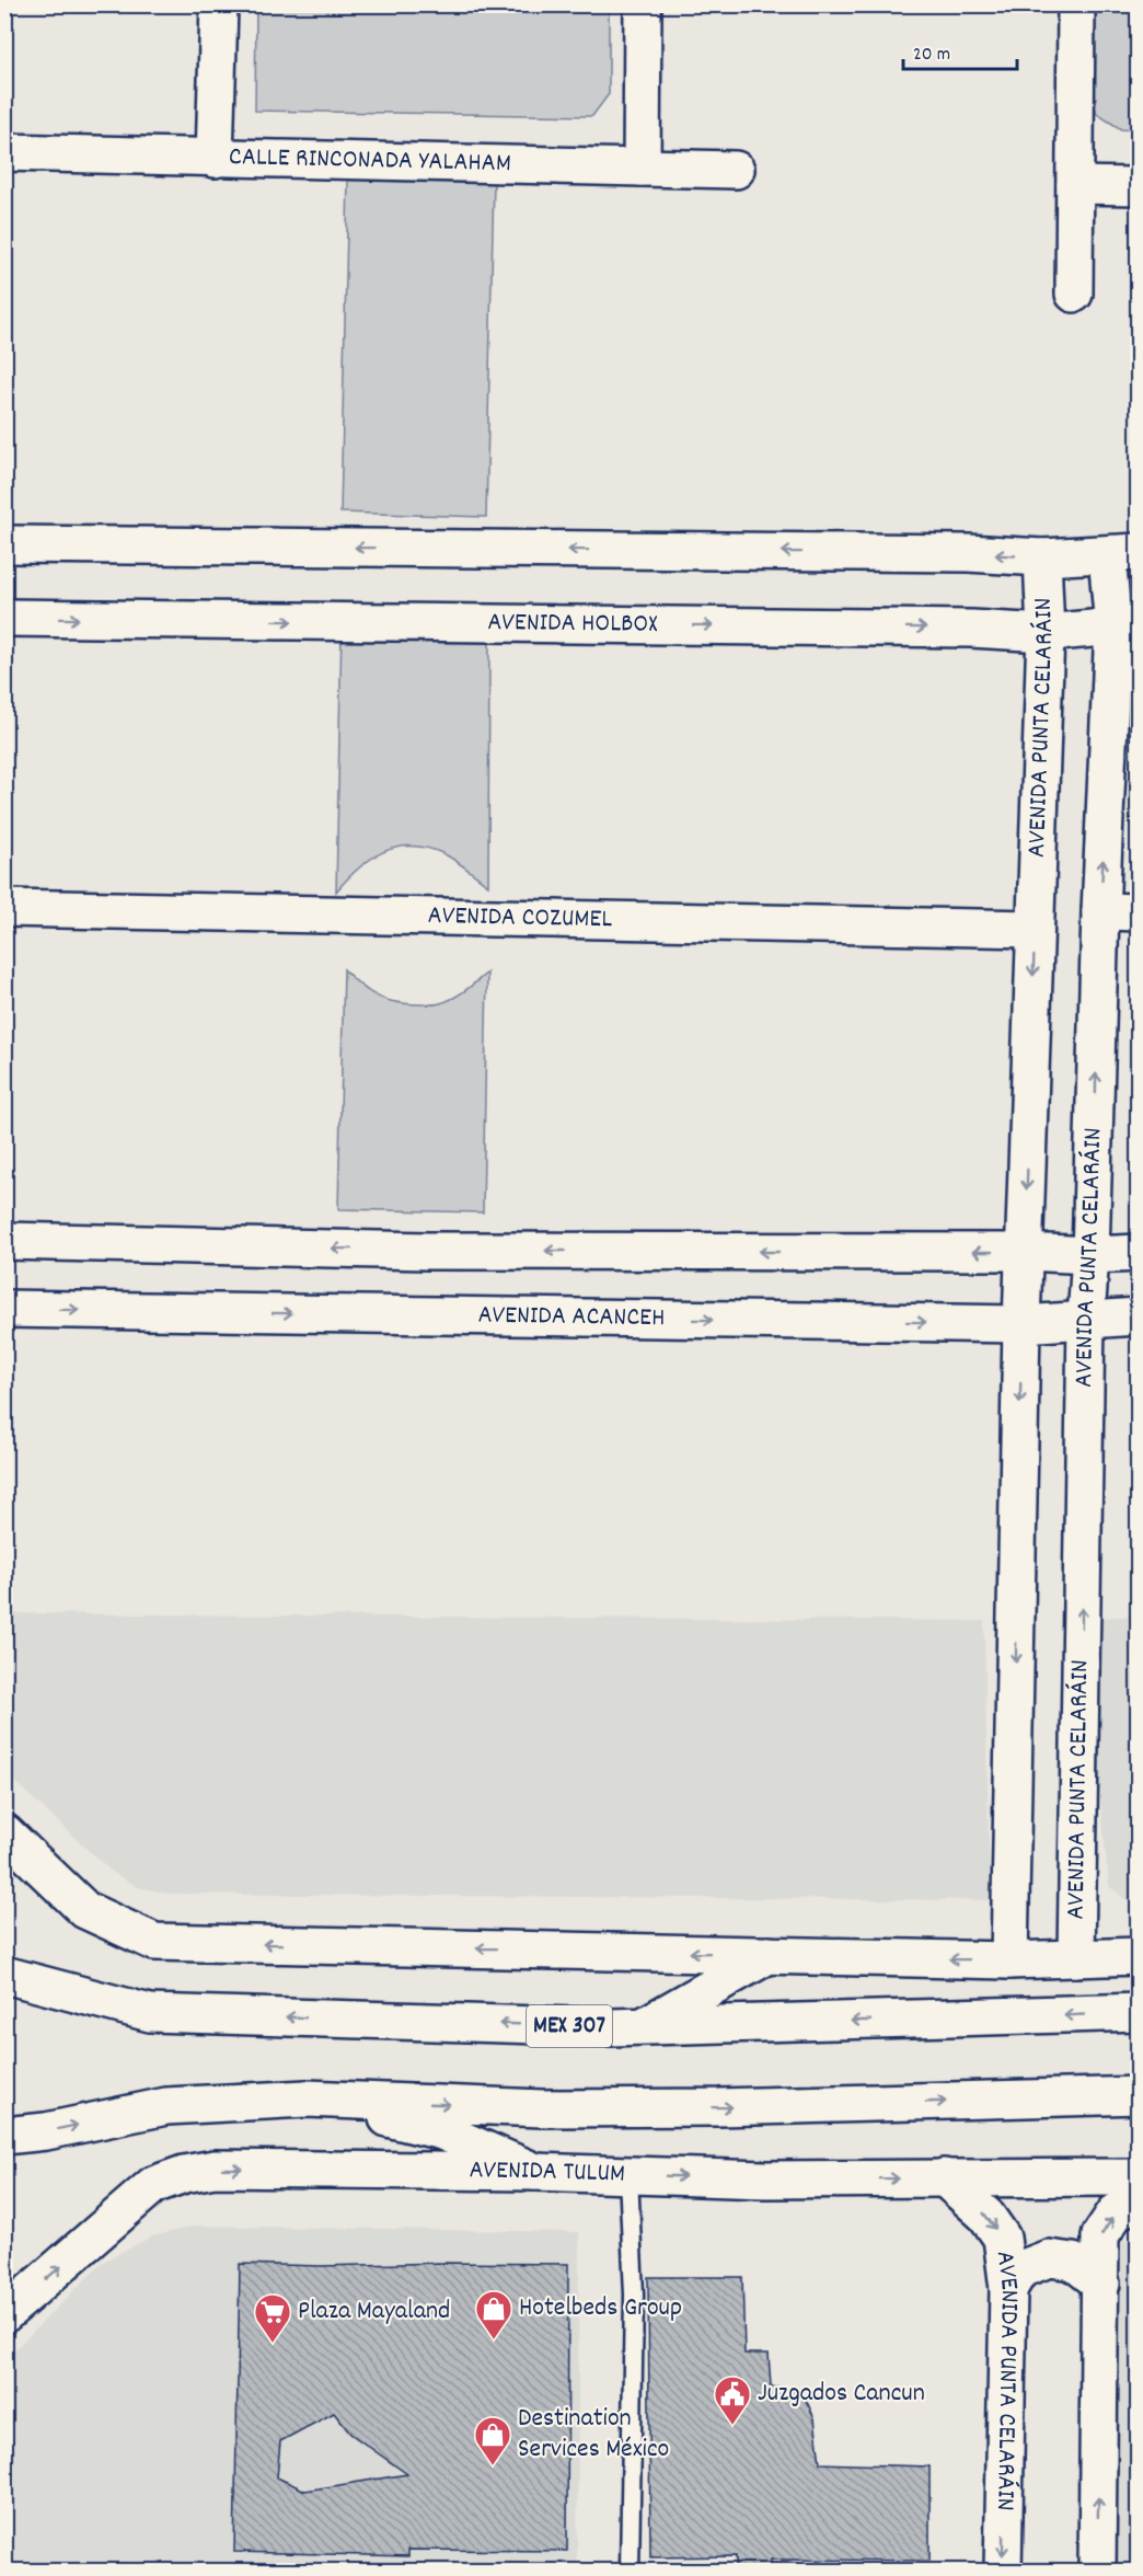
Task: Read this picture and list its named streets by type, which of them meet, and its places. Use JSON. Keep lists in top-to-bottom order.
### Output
{
  "streets": {
    "street": [
      "CALLE RINCONADA YALAHAM",
      "AVENIDA HOLBOX",
      "AVENIDA PUNTA CELARÁIN",
      "AVENIDA COZUMEL",
      "AVENIDA ACANCEH",
      "MEX 307",
      "AVENIDA TULUM"
    ]
  },
  "crossings": [
    ["AVENIDA HOLBOX", "AVENIDA PUNTA CELARÁIN"],
    ["AVENIDA PUNTA CELARÁIN", "AVENIDA COZUMEL"],
    ["AVENIDA PUNTA CELARÁIN", "AVENIDA ACANCEH"],
    ["AVENIDA PUNTA CELARÁIN", "AVENIDA TULUM"]
  ],
  "places": {
    "shop": ["Hotelbeds Group", "Destination Services México"],
    "supermarket": ["Plaza Mayaland"],
    "public building": ["Juzgados Cancun"]
  },
  "scale_bar": "20 m"
}
